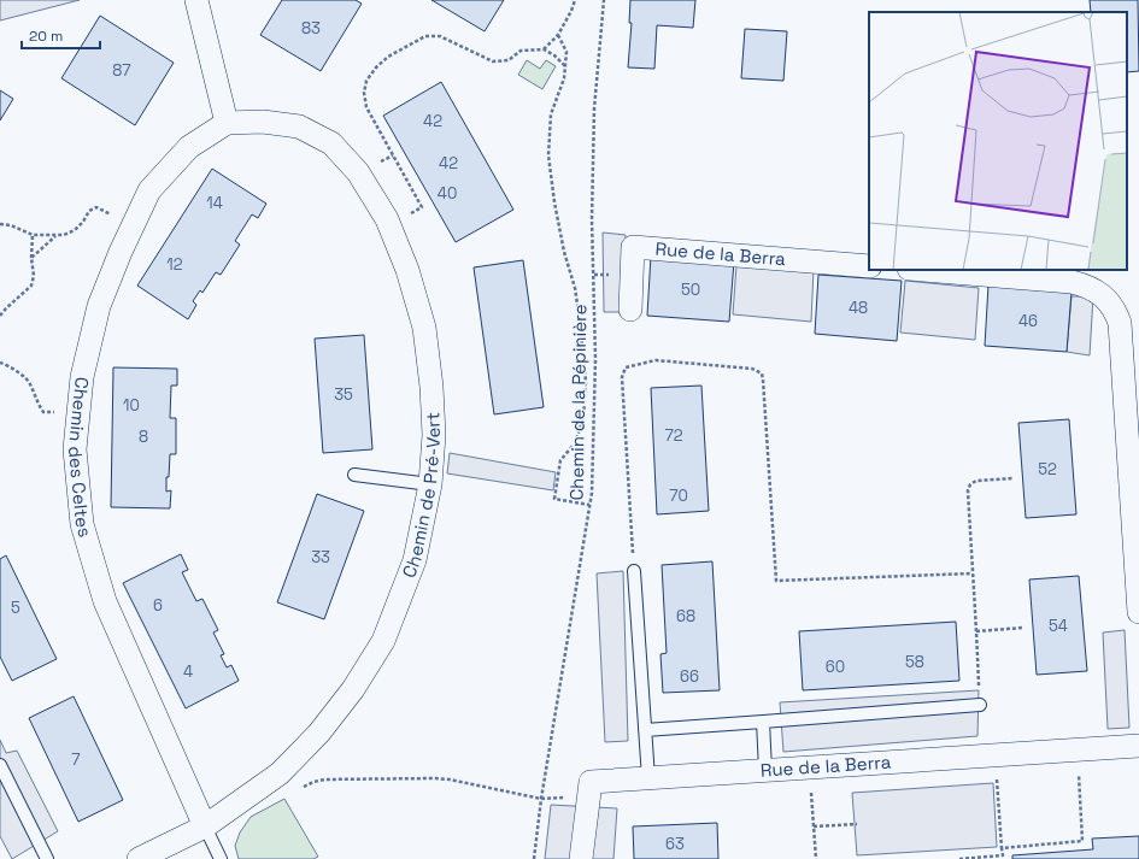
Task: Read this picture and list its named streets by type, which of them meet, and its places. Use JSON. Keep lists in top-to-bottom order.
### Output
{
  "streets": {
    "street": ["Rue de la Berra", "Chemin des Celtes", "Chemin de Pré-Vert"],
    "path": ["Chemin de la Pépinière"]
  },
  "crossings": [
    ["Chemin des Celtes", "Chemin de Pré-Vert"]
  ],
  "house_numbers": [
    "83",
    "87",
    "42",
    "42",
    "40",
    "14",
    "12",
    "50",
    "48",
    "46",
    "35",
    "10",
    "72",
    "8",
    "52",
    "70",
    "33",
    "6",
    "5",
    "68",
    "54",
    "58",
    "60",
    "4",
    "66",
    "7",
    "63"
  ],
  "scale_bar": "20 m"
}
